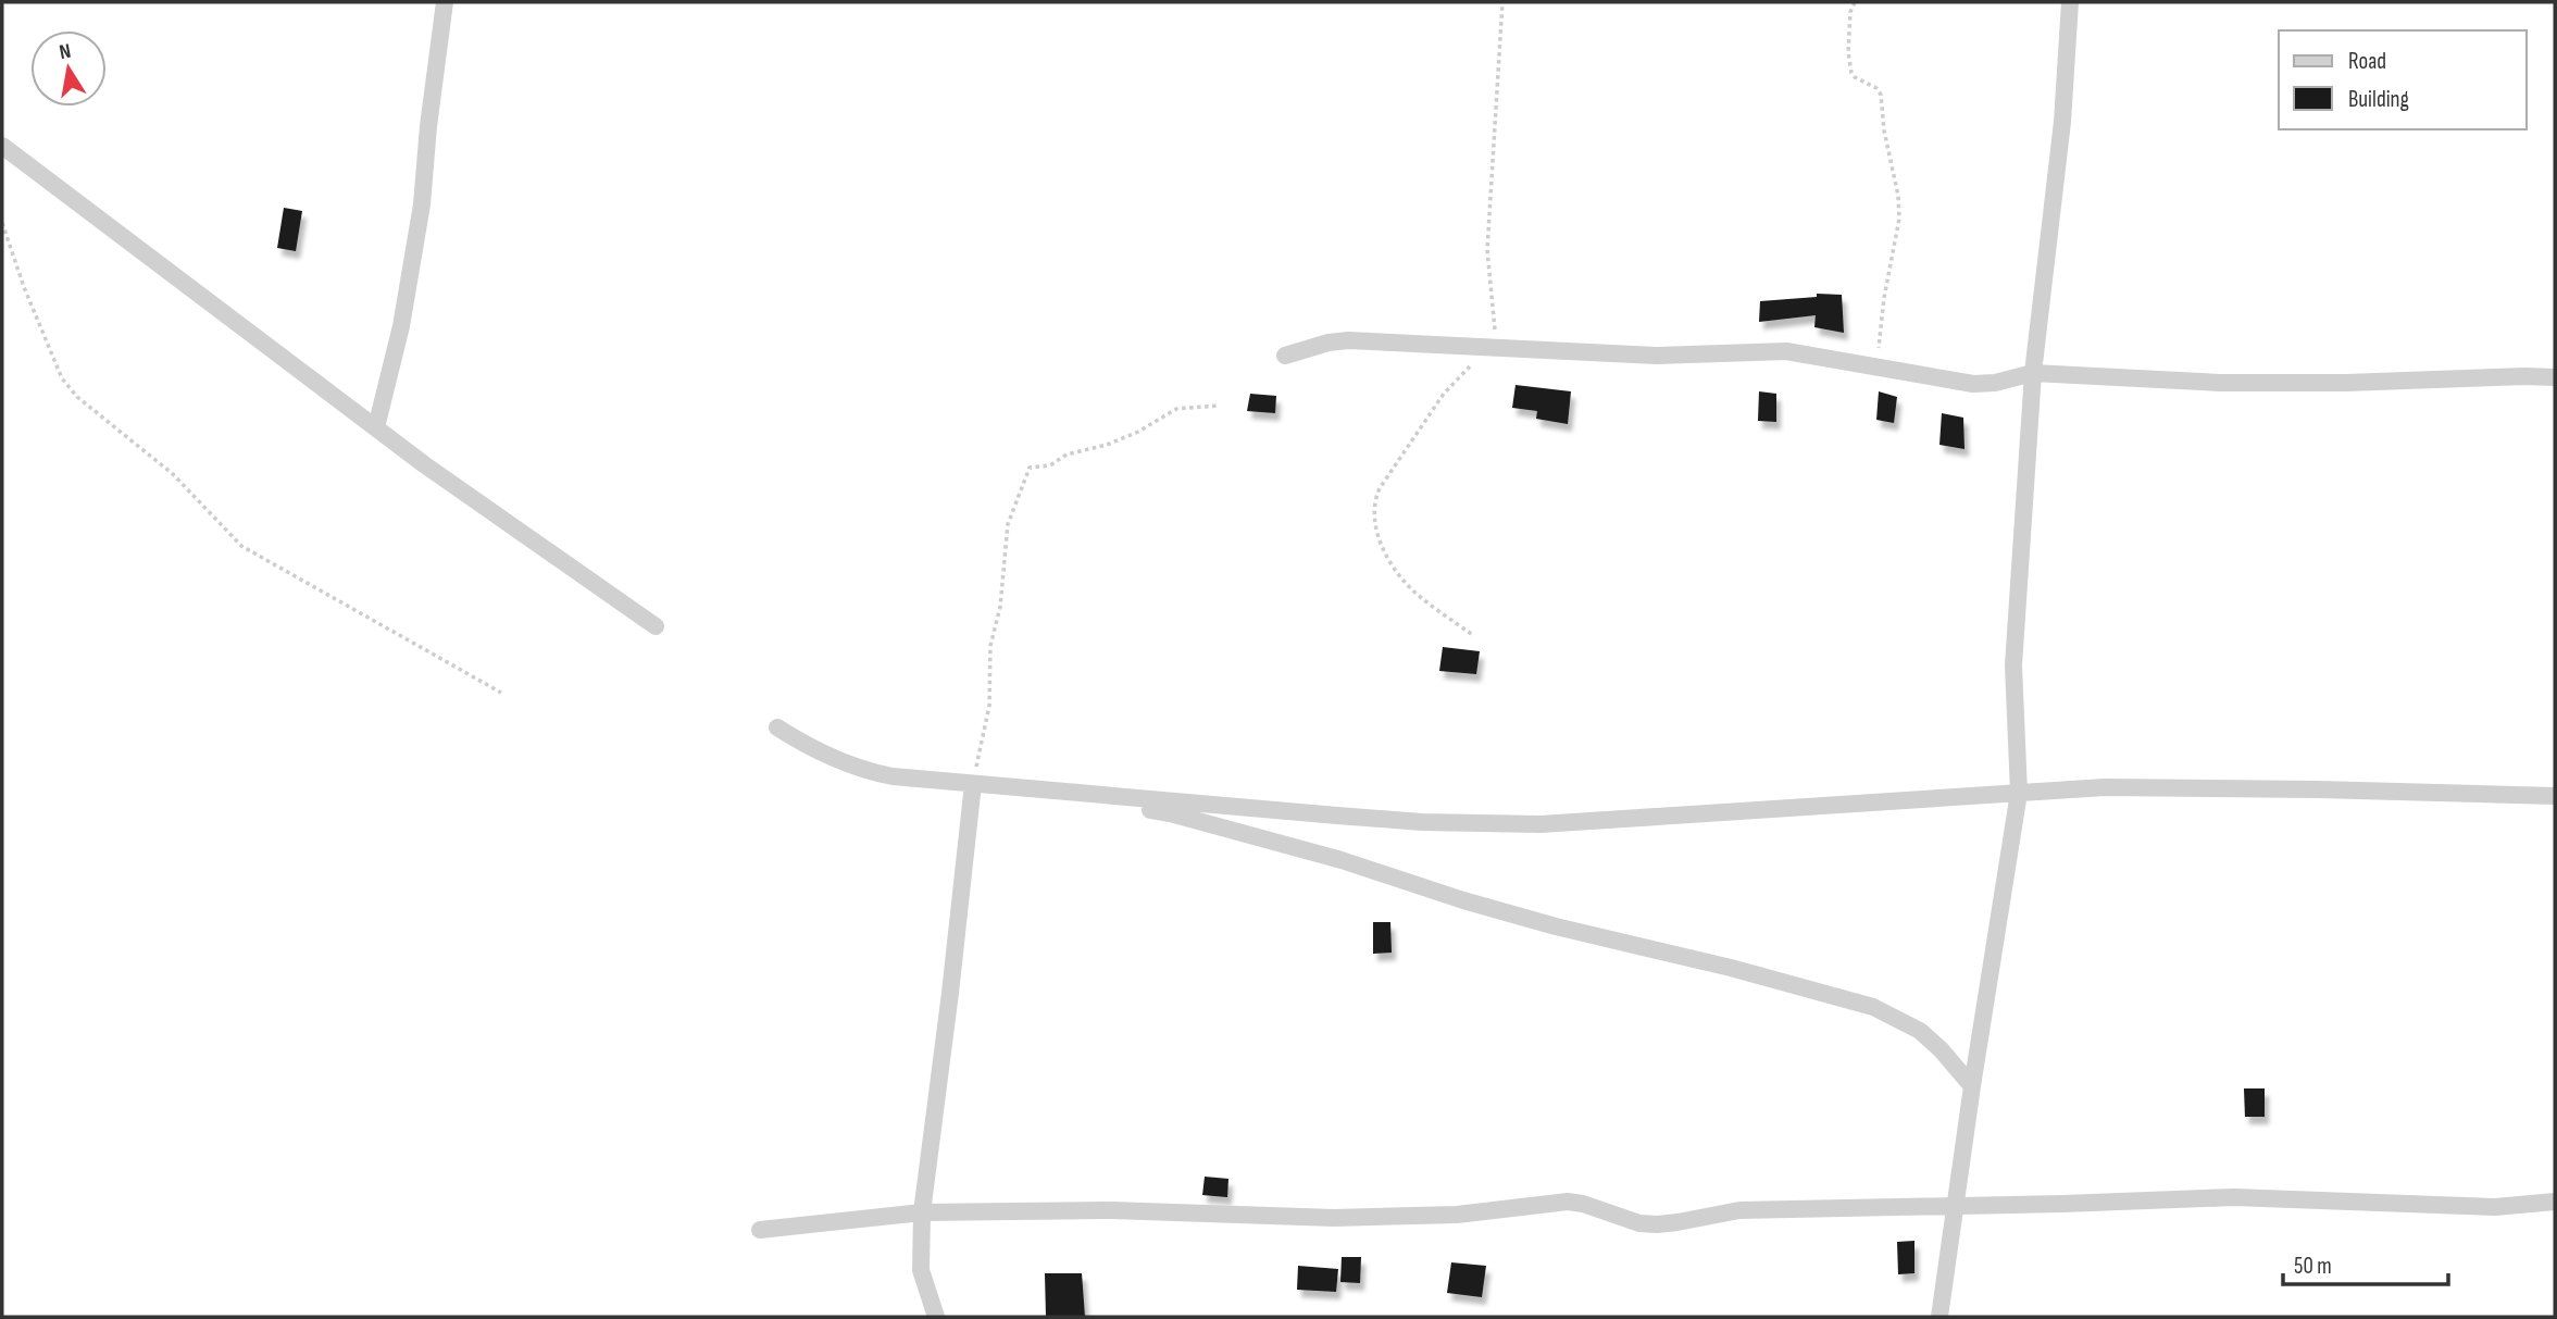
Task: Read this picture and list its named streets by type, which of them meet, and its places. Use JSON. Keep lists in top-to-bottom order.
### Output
{
  "legend": ["Road", "Building"],
  "scale_bar": "50 m",
  "north": "top"
}
